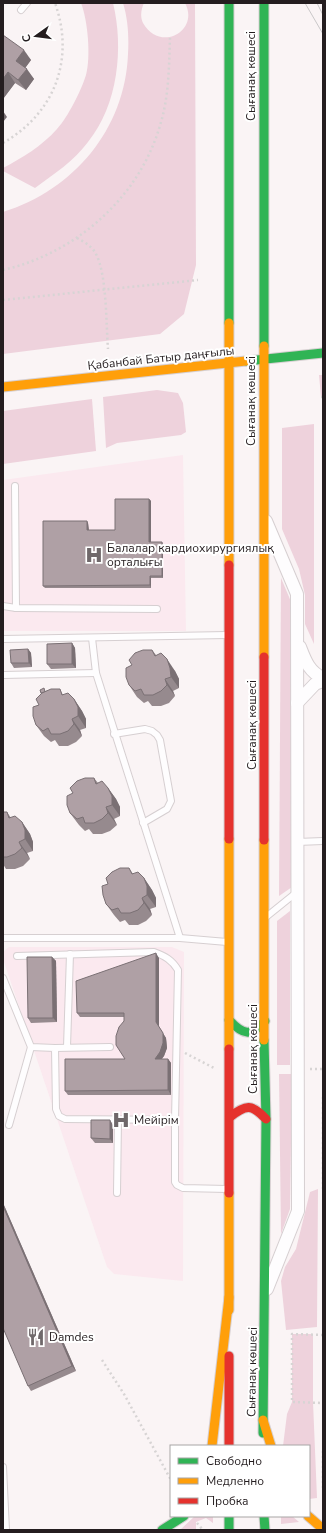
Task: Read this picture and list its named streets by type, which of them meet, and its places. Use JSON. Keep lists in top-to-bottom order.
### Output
{
  "streets": {
    "main road": ["Сығанақ көшесі", "Қабанбай Батыр даңғылы"]
  },
  "crossings": [
    ["Сығанақ көшесі", "Қабанбай Батыр даңғылы"]
  ],
  "places": {
    "hospital": ["Балалар кардиохирургиялық орталығы", "Мейірім"],
    "restaurant": ["Damdes"]
  },
  "legend": ["Свободно", "Медленно", "Пробка"],
  "north": "left"
}
